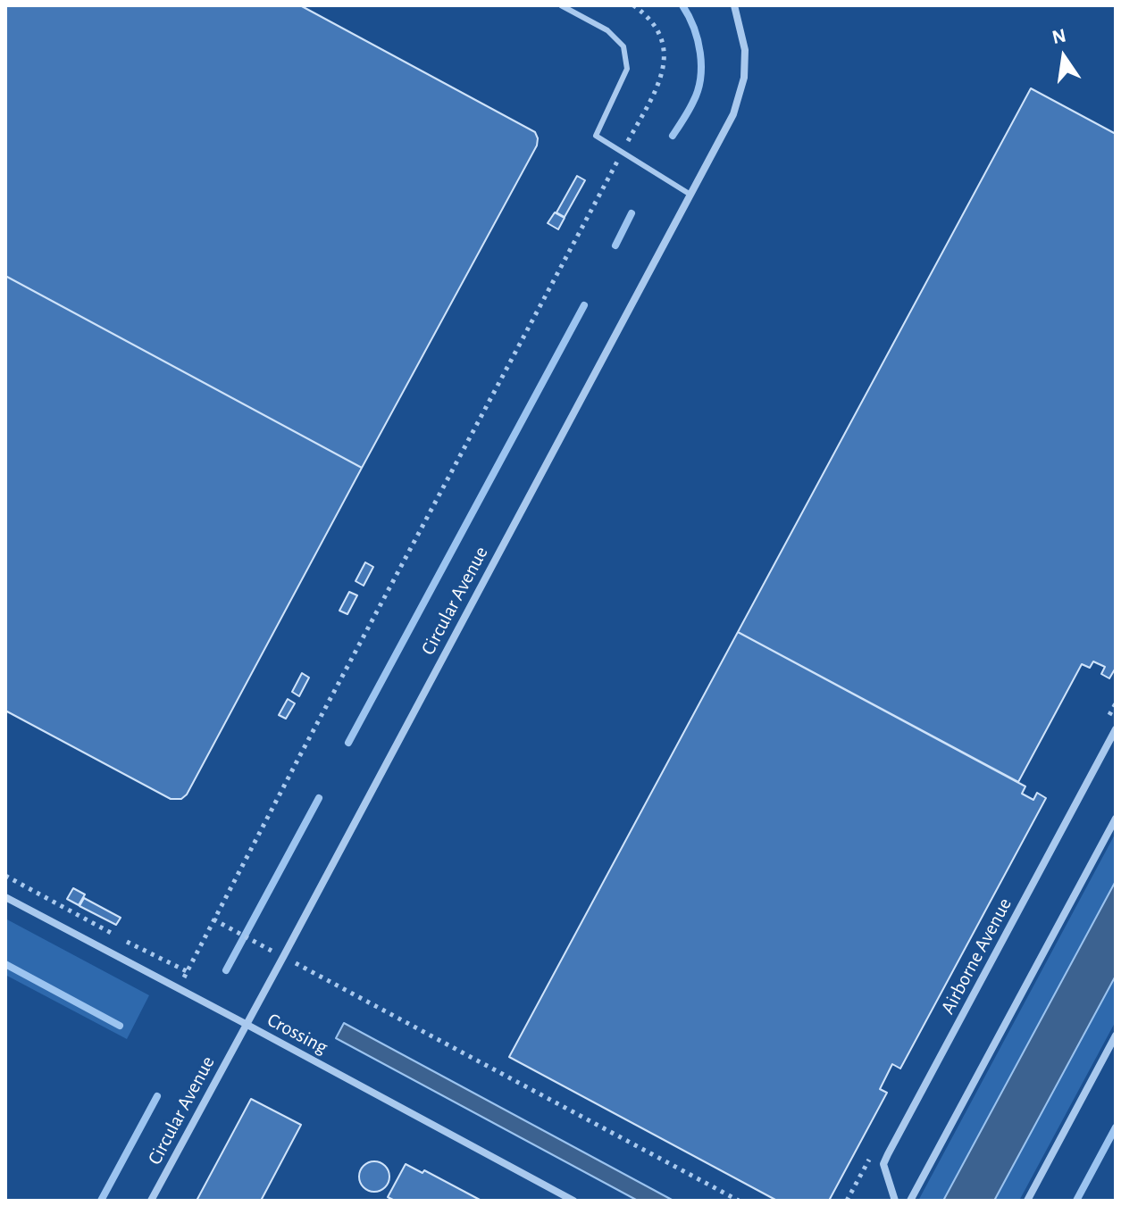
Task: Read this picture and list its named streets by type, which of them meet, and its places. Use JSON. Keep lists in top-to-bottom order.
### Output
{
  "streets": {
    "street": ["Circular Avenue", "Airborne Avenue", "Crossing"]
  },
  "crossings": [
    ["Circular Avenue", "Crossing"]
  ],
  "north": "top"
}
